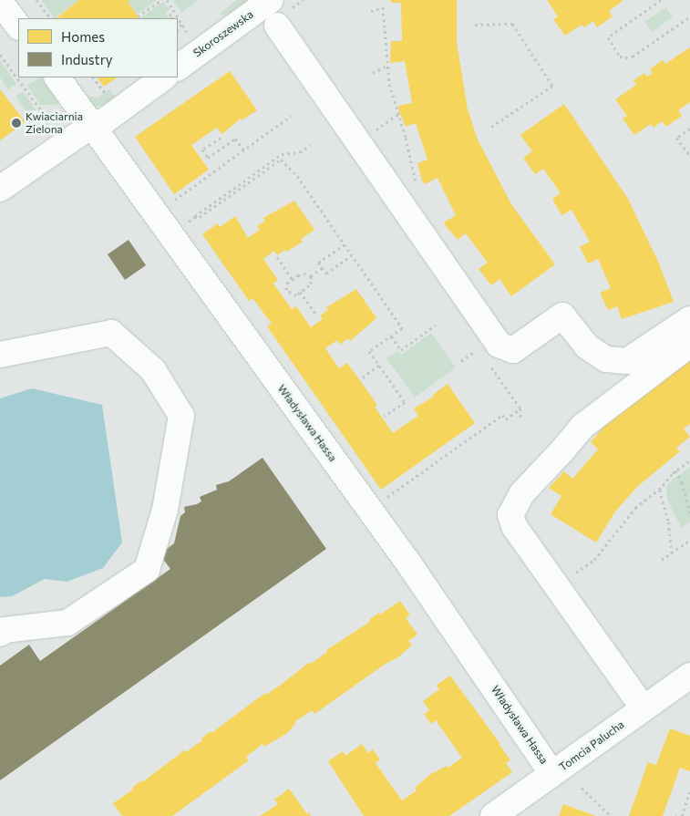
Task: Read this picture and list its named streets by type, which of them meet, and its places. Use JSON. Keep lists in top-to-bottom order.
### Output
{
  "streets": {
    "street": ["Skoroszewska", "Władysława Hassa", "Tomcia Palucha"]
  },
  "crossings": [
    ["Władysława Hassa", "Tomcia Palucha"]
  ],
  "places": ["Kwiaciarnia Zielona"],
  "legend": ["Homes", "Industry"]
}
